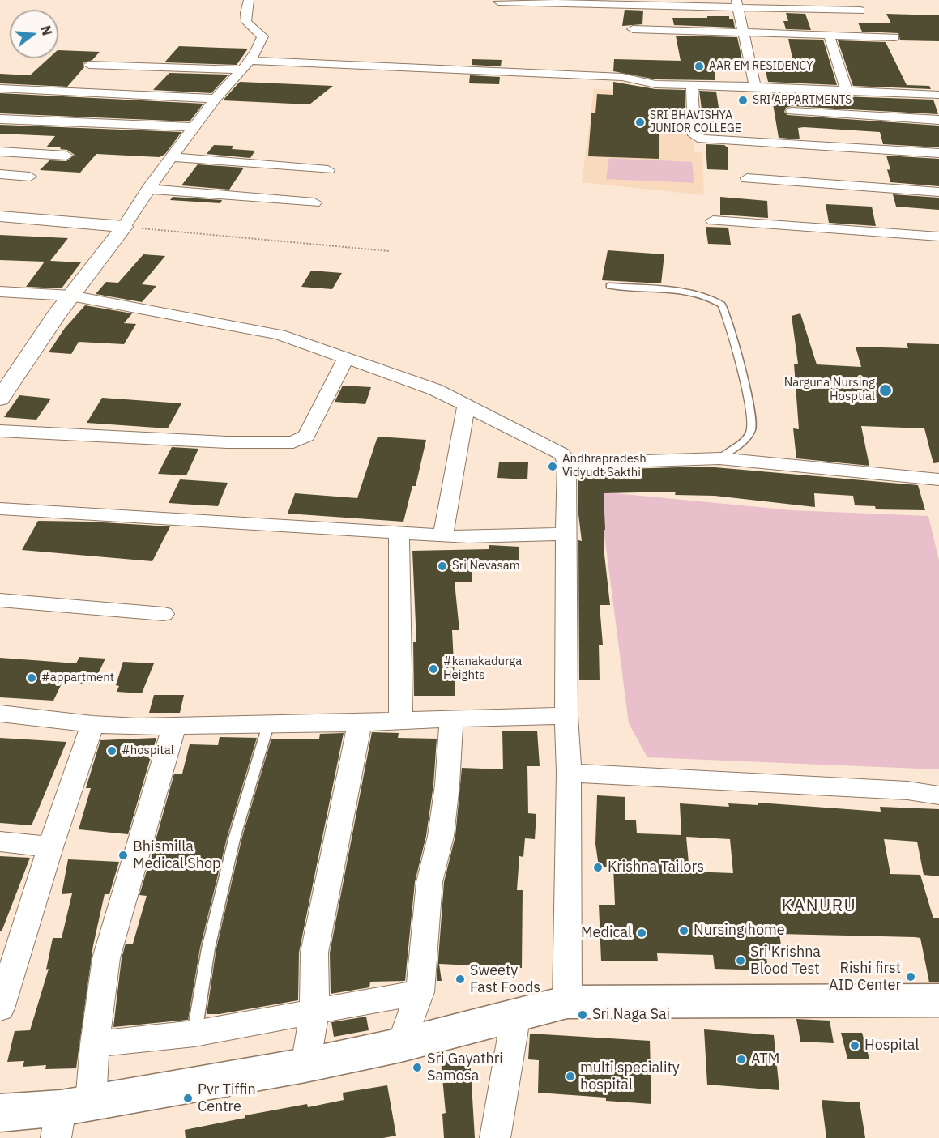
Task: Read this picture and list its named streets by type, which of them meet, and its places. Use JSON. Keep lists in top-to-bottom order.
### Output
{
  "districts": ["KANURU"],
  "places": [
    "AAR EM RESIDENCY",
    "SRI APPARTMENTS",
    "SRI BHAVISHYA JUNIOR COLLEGE",
    "Narguna Nursing Hosptial",
    "Andhrapradesh Vidyudt Sakthi",
    "Sri Nevasam",
    "#kanakadurga Heights",
    "#appartment",
    "#hospital",
    "Bhismilla Medical Shop",
    "Krishna Tailors",
    "Nursing home",
    "Medical",
    "Sri Krishna Blood Test",
    "Rishi first AID Center",
    "Sweety Fast Foods",
    "Sri Naga Sai",
    "Hospital",
    "ATM",
    "Sri Gayathri Samosa",
    "multi speciality hospital",
    "Pvr Tiffin Centre"
  ],
  "north": "right"
}
